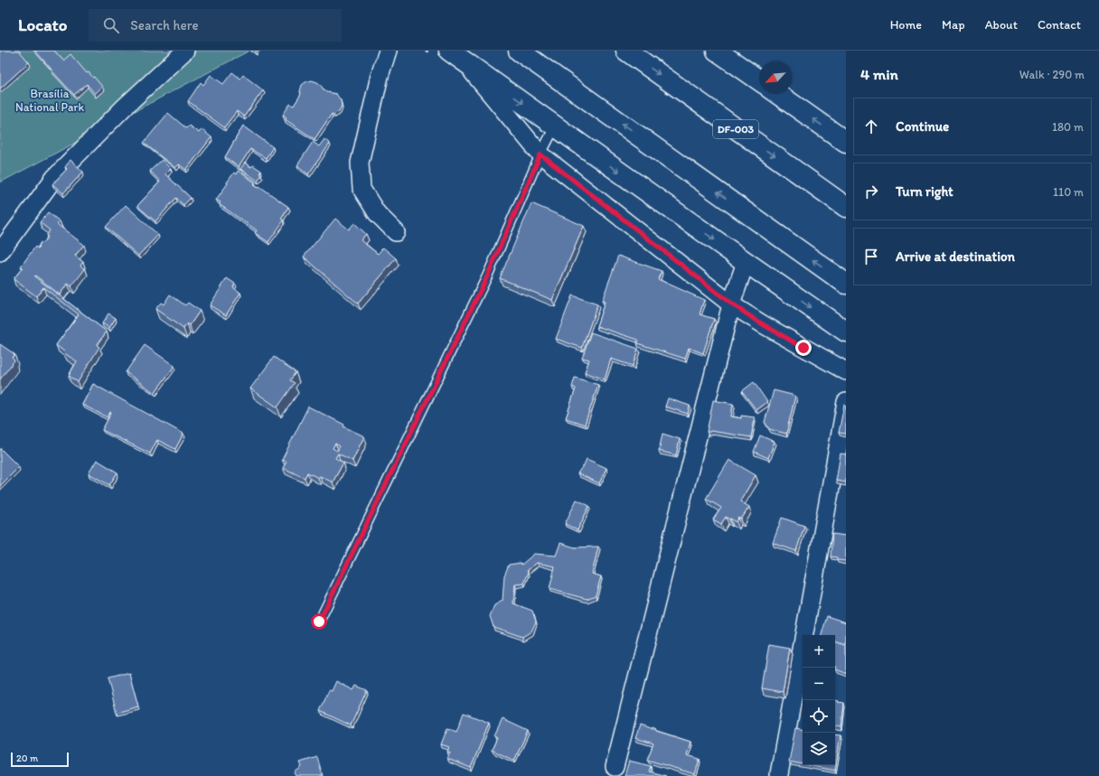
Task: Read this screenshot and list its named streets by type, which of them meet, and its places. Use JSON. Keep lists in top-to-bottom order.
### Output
{
  "streets": {
    "main road": ["DF-003"]
  },
  "parks": ["Brasília National Park"],
  "scale_bar": "20 m",
  "north": "bottom left",
  "page": {
    "header": "Locato",
    "search": "Search here",
    "nav": [
      "Home",
      "Map",
      "About",
      "Contact"
    ],
    "heading": ["4 min", "Walk · 290 m"],
    "list": [
      ["Continue", "180 m"],
      ["Turn right", "110 m"],
      "Arrive at destination"
    ],
    "map_buttons": ["+", "−"],
    "scale": "20 m"
  }
}
